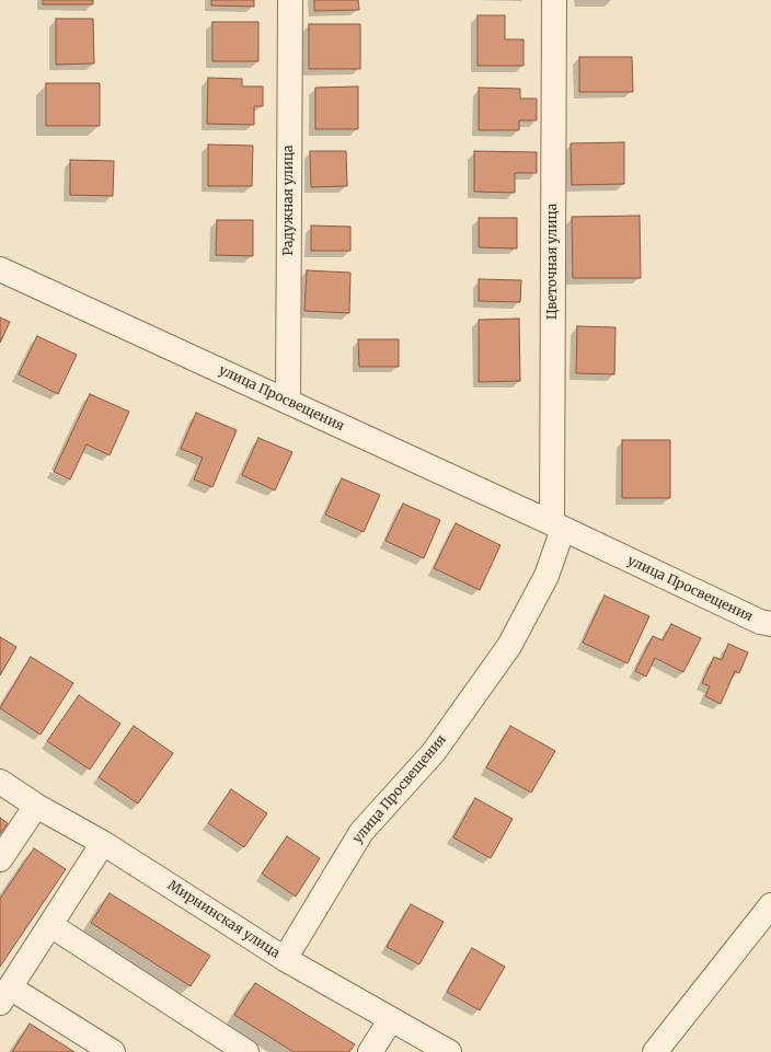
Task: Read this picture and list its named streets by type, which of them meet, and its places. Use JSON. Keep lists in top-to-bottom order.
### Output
{
  "streets": {
    "street": [
      "Радужная улица",
      "Цветочная улица",
      "улица Просвещения",
      "Мирнинская улица"
    ]
  },
  "crossings": [
    ["Радужная улица", "улица Просвещения"],
    ["Цветочная улица", "улица Просвещения"],
    ["улица Просвещения", "Мирнинская улица"]
  ]
}
